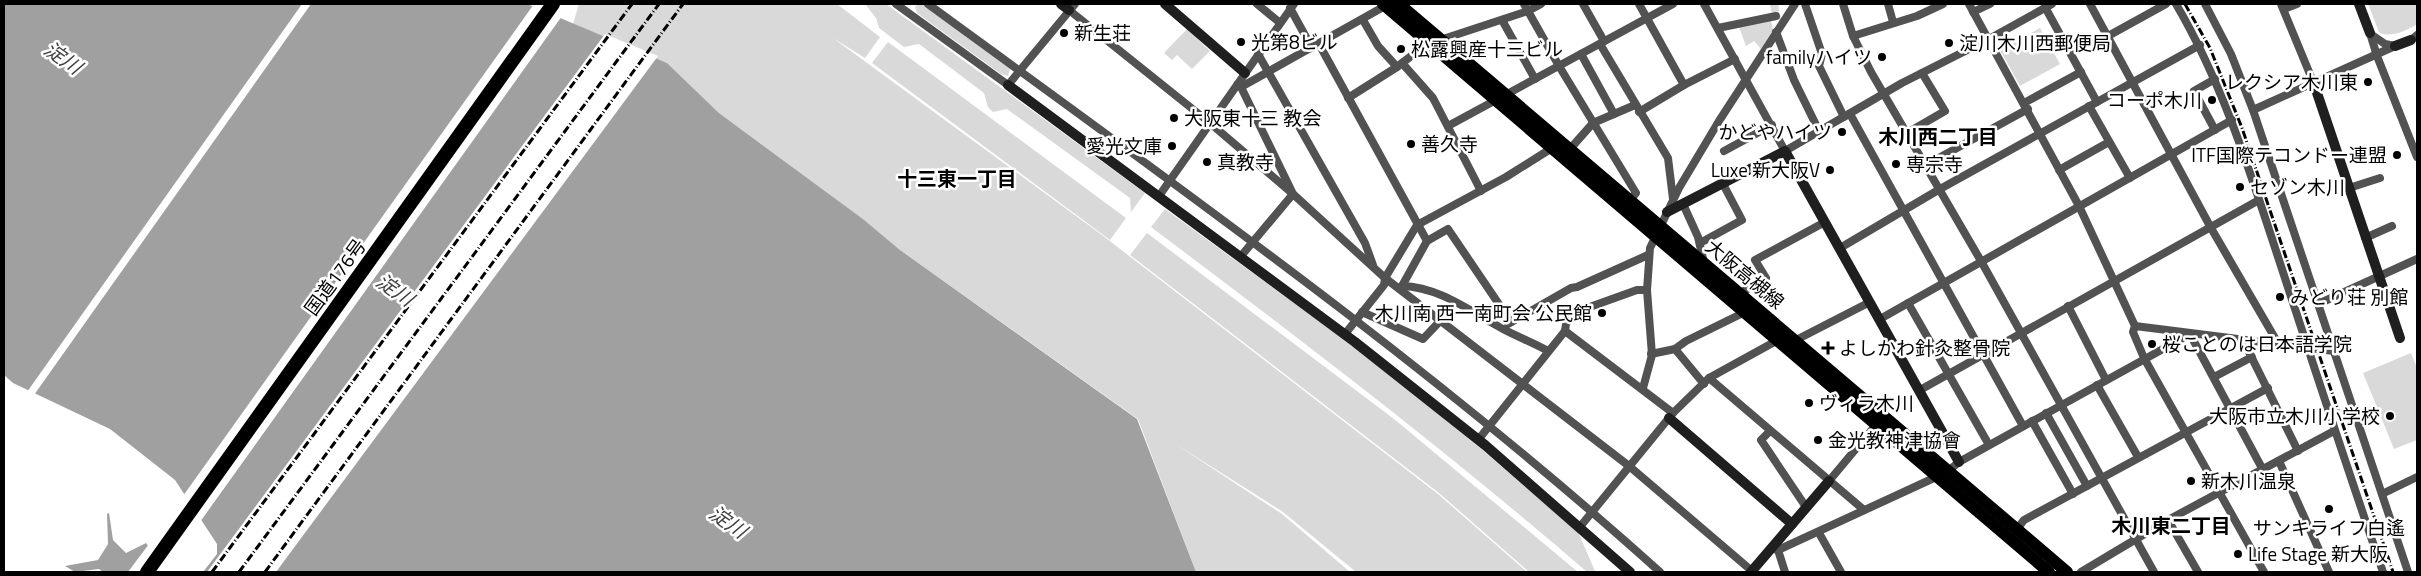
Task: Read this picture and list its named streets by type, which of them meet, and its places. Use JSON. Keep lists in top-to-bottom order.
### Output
{
  "streets": {
    "highway": ["国道176号"],
    "main road": ["大阪高槻線"]
  },
  "districts": ["木川西二丁目", "十三東一丁目", "木川東二丁目"],
  "water": ["淀川"],
  "places": {
    "other": [
      "新生荘",
      "光第8ビル",
      "淀川木川西郵便局",
      "松露興産十三ビル",
      "familyハイツ",
      "レクシア木川東",
      "コーポ木川",
      "大阪東十三 教会",
      "かどやハイツ",
      "善久寺",
      "愛光文庫",
      "ITF国際テコンドー連盟",
      "真教寺",
      "専宗寺",
      "Luxe 新大阪V",
      "セゾン木川",
      "みどり荘 別館",
      "木川南 西一南町会 公民館",
      "桜ことのは日本語学院",
      "ヴィラ木川",
      "大阪市立木川小学校",
      "金光教神津協會",
      "新木川温泉",
      "サンキライフ白遙",
      "Life Stage 新大阪"
    ],
    "health": ["よしかわ針灸整骨院"]
  }
}
